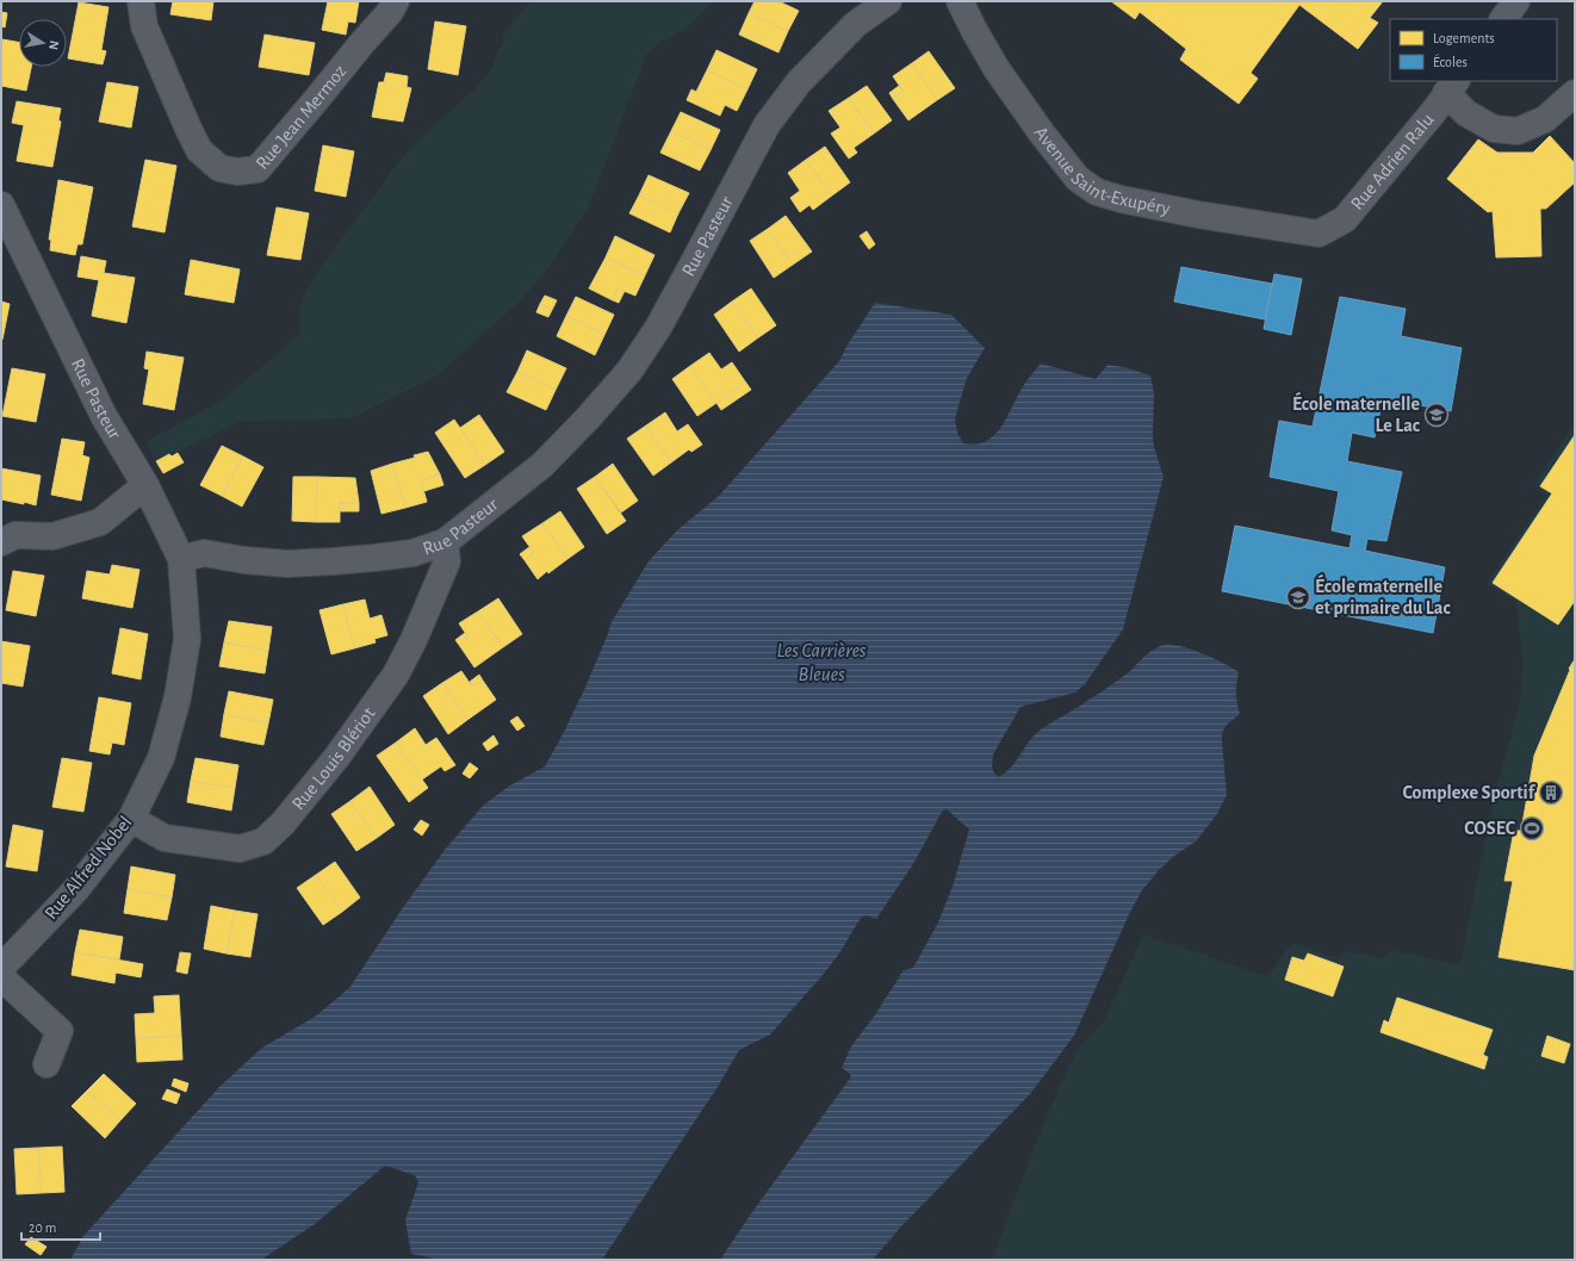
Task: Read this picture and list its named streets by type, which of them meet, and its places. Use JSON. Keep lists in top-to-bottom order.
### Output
{
  "streets": {
    "street": [
      "Rue Jean Mermoz",
      "Rue Adrien Ralu",
      "Avenue Saint-Exupéry",
      "Rue Pasteur",
      "Rue Louis Blériot",
      "Rue Alfred Nobel"
    ]
  },
  "crossings": [
    ["Rue Adrien Ralu", "Avenue Saint-Exupéry"],
    ["Rue Pasteur", "Rue Louis Blériot"],
    ["Rue Pasteur", "Rue Alfred Nobel"],
    ["Rue Louis Blériot", "Rue Alfred Nobel"]
  ],
  "water": ["Les Carrières Bleues"],
  "places": {
    "school or university": ["École maternelle Le Lac", "École maternelle et primaire du Lac"],
    "building": ["Complexe Sportif"],
    "sports": ["COSEC"]
  },
  "legend": ["Logements", "Écoles"],
  "scale_bar": "20 m",
  "north": "right"
}
